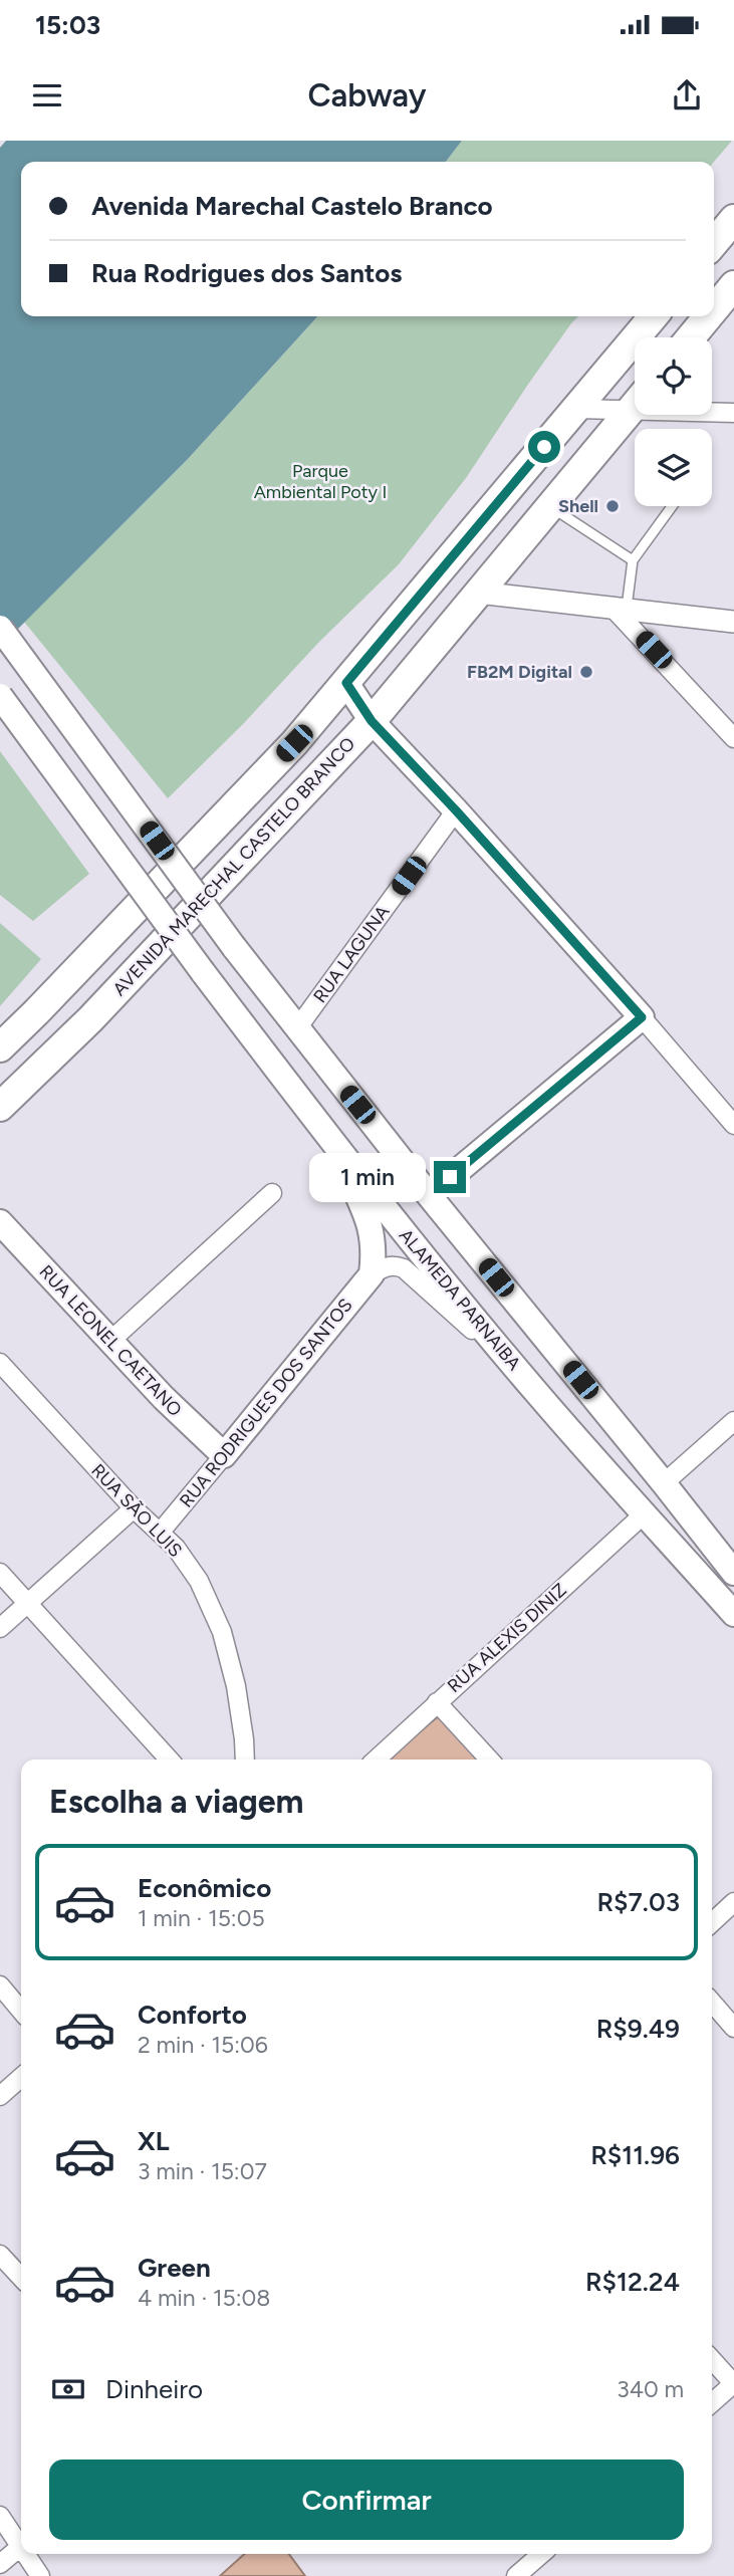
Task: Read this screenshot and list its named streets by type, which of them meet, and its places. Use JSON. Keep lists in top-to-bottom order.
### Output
{
  "streets": {
    "main road": [
      "AVENIDA MARECHAL CASTELO BRANCO",
      "ALAMEDA PARNAIBA",
      "RUA LEONEL CAETANO",
      "RUA RODRIGUES DOS SANTOS"
    ],
    "street": ["RUA LAGUNA", "RUA SÃO LUIS", "RUA ALEXIS DINIZ"]
  },
  "crossings": [
    ["ALAMEDA PARNAIBA", "RUA RODRIGUES DOS SANTOS"],
    ["ALAMEDA PARNAIBA", "RUA ALEXIS DINIZ"],
    ["RUA LEONEL CAETANO", "RUA RODRIGUES DOS SANTOS"],
    ["RUA RODRIGUES DOS SANTOS", "RUA SÃO LUIS"]
  ],
  "parks": ["Parque Ambiental Poty I"],
  "places": ["Shell", "FB2M Digital"],
  "page": {
    "status": "15:03",
    "header": "Cabway",
    "banner": ["Avenida Marechal Castelo Branco", "Rua Rodrigues dos Santos"],
    "bubble": "1 min",
    "heading": "Escolha a viagem",
    "list": [
      {
        "name": "Econômico",
        "note": "1 min · 15:05",
        "value": "R$7.03"
      },
      {
        "name": "Conforto",
        "note": "2 min · 15:06",
        "value": "R$9.49"
      },
      {
        "name": "XL",
        "note": "3 min · 15:07",
        "value": "R$11.96"
      },
      {
        "name": "Green",
        "note": "4 min · 15:08",
        "value": "R$12.24"
      }
    ],
    "pay": ["Dinheiro", "340 m"],
    "buttons": "Confirmar"
  }
}
